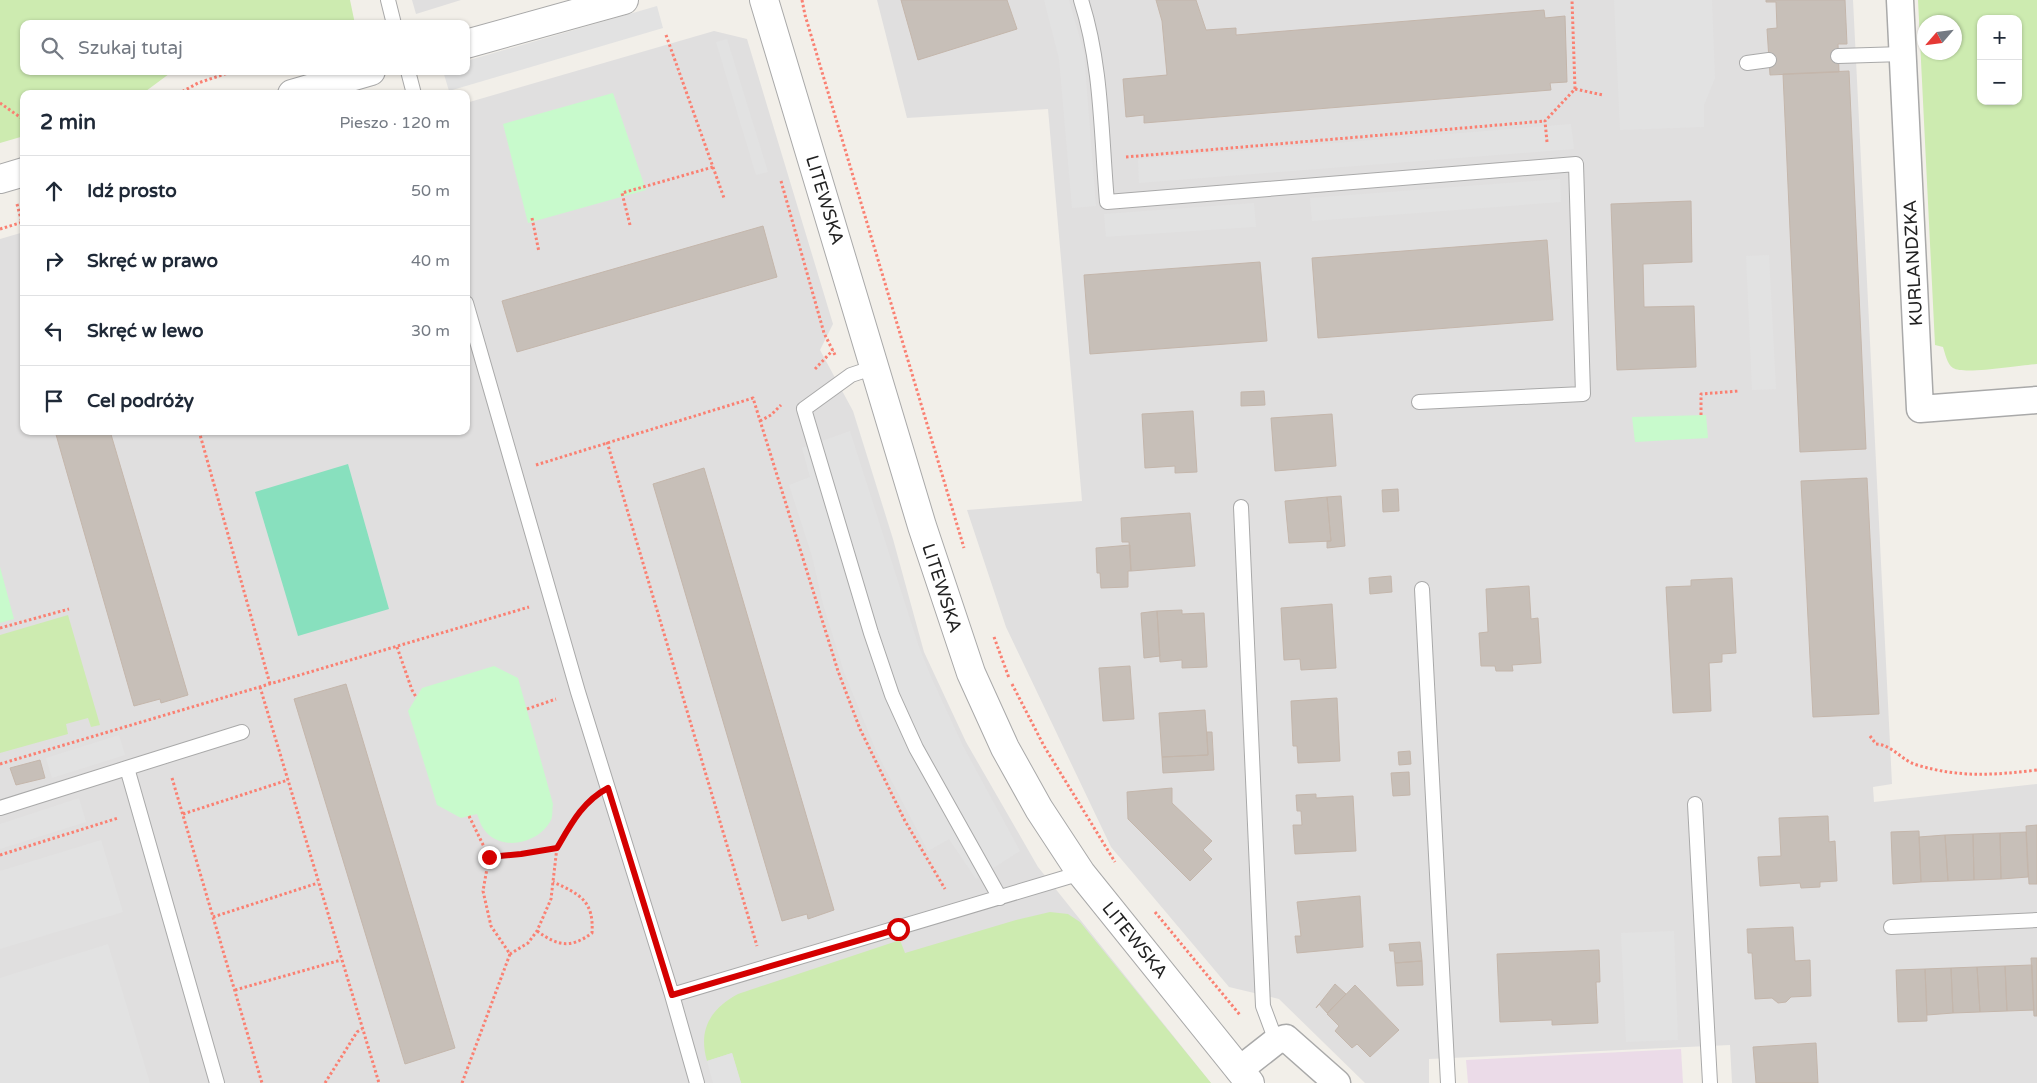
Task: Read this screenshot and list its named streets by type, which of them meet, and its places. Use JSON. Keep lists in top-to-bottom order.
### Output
{
  "streets": {
    "street": ["LITEWSKA", "KURLANDZKA"]
  },
  "north": "bottom left",
  "page": {
    "map_buttons": ["+", "−"],
    "search": "Szukaj tutaj",
    "heading": ["2 min", "Pieszo · 120 m"],
    "list": [
      ["Idź prosto", "50 m"],
      ["Skręć w prawo", "40 m"],
      ["Skręć w lewo", "30 m"],
      "Cel podróży"
    ]
  }
}
